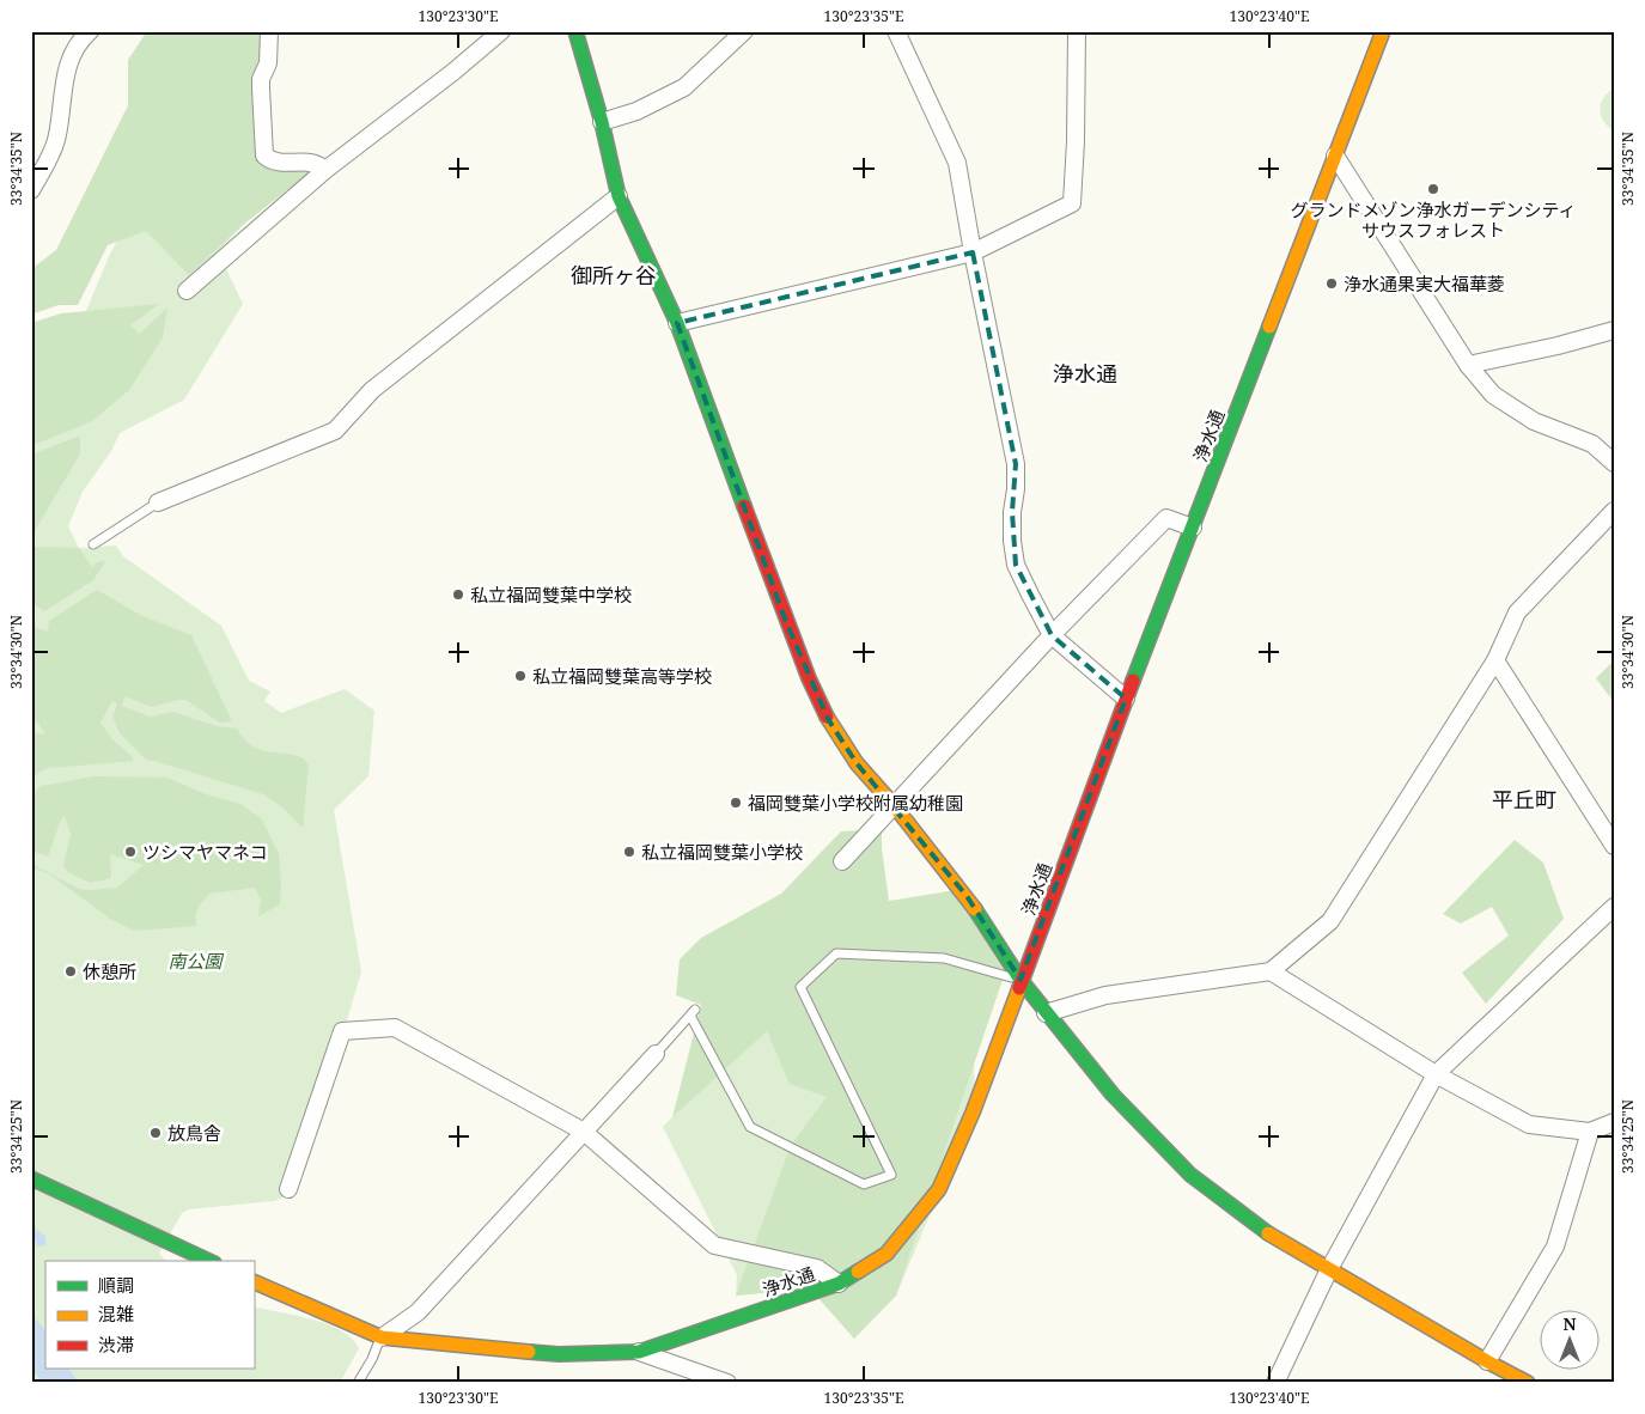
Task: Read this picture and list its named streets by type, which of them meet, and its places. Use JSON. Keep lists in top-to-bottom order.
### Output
{
  "streets": {
    "street": ["浄水通"]
  },
  "districts": ["御所ヶ谷", "浄水通", "平丘町"],
  "parks": ["南公園"],
  "places": [
    "グランドメゾン浄水ガーデンシティ サウスフォレスト",
    "浄水通果実大福華菱",
    "私立福岡雙葉中学校",
    "私立福岡雙葉高等学校",
    "福岡雙葉小学校附属幼稚園",
    "ツシマヤマネコ",
    "私立福岡雙葉小学校",
    "休憩所",
    "放鳥舎"
  ],
  "legend": ["順調", "混雑", "渋滞"],
  "north": "top",
  "coordinates": [
    "130°23'30\"E",
    "130°23'35\"E",
    "130°23'40\"E",
    "33°34'35\"N",
    "33°34'30\"N",
    "33°34'25\"N"
  ]
}
